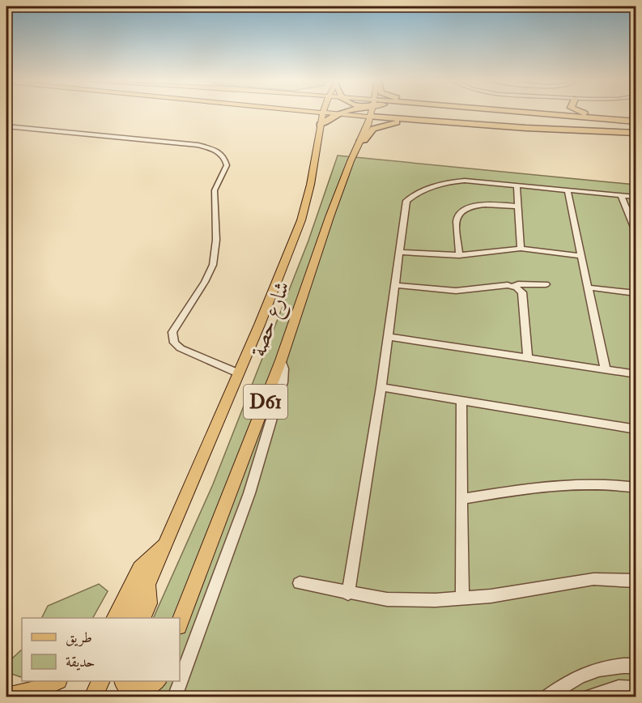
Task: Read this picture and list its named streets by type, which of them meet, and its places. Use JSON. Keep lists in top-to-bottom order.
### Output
{
  "streets": {
    "main road": ["شارع حصة", "D61"]
  },
  "legend": ["طريق", "حديقة"]
}
